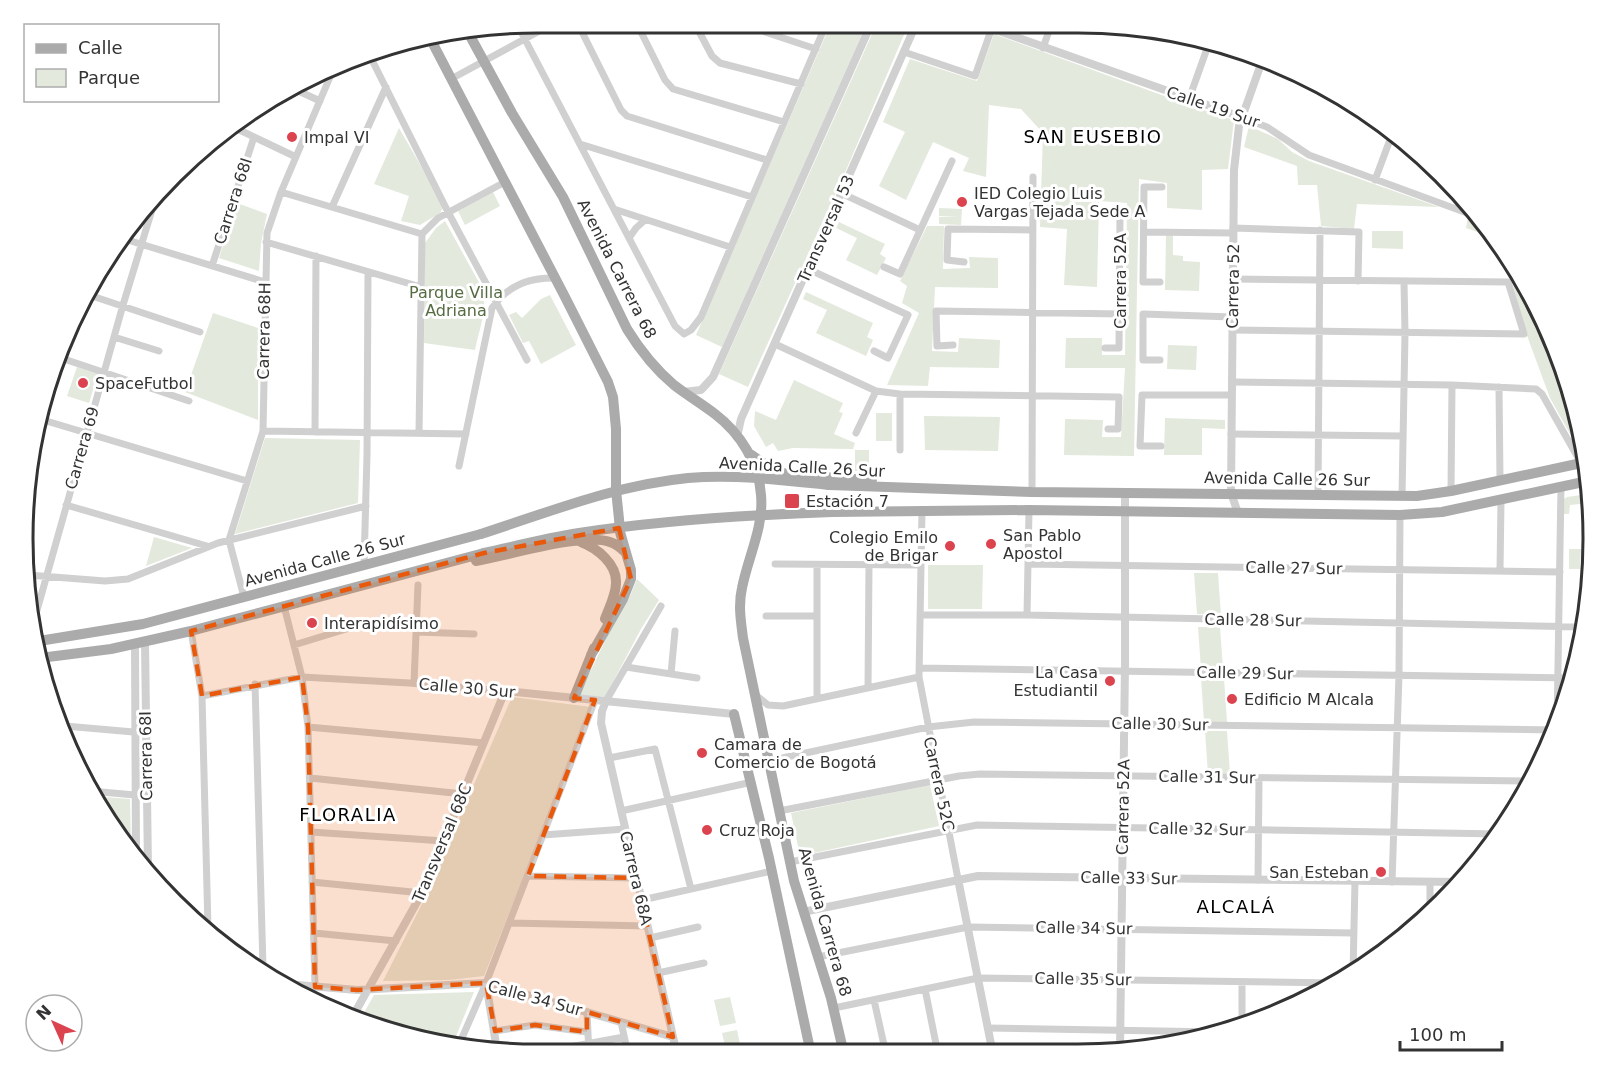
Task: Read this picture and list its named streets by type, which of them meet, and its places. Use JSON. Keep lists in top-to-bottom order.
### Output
{
  "streets": {
    "main road": ["Avenida Carrera 68", "Avenida Calle 26 Sur"],
    "street": [
      "Calle 19 Sur",
      "Carrera 68I",
      "Transversal 53",
      "Carrera 52A",
      "Carrera 52",
      "Carrera 68H",
      "Carrera 69",
      "Calle 27 Sur",
      "Calle 28 Sur",
      "Calle 29 Sur",
      "Calle 30 Sur",
      "Calle 31 Sur",
      "Carrera 52C",
      "Calle 32 Sur",
      "Transversal 68C",
      "Carrera 68A",
      "Calle 33 Sur",
      "Calle 34 Sur",
      "Calle 35 Sur"
    ]
  },
  "crossings": [
    ["Calle 19 Sur", "Carrera 52"],
    ["Carrera 68I", "Avenida Calle 26 Sur"],
    ["Transversal 53", "Avenida Carrera 68"],
    ["Avenida Carrera 68", "Calle 30 Sur"],
    ["Avenida Carrera 68", "Calle 31 Sur"],
    ["Avenida Carrera 68", "Calle 32 Sur"],
    ["Avenida Carrera 68", "Calle 33 Sur"],
    ["Avenida Carrera 68", "Calle 34 Sur"],
    ["Avenida Carrera 68", "Calle 35 Sur"],
    ["Carrera 52A", "Carrera 52"],
    ["Carrera 52A", "Avenida Calle 26 Sur"],
    ["Carrera 52A", "Calle 27 Sur"],
    ["Carrera 52A", "Calle 28 Sur"],
    ["Carrera 52A", "Calle 29 Sur"],
    ["Carrera 52A", "Calle 30 Sur"],
    ["Carrera 52A", "Calle 31 Sur"],
    ["Carrera 52A", "Calle 32 Sur"],
    ["Carrera 52A", "Calle 33 Sur"],
    ["Carrera 52A", "Calle 34 Sur"],
    ["Carrera 52A", "Calle 35 Sur"],
    ["Carrera 52", "Avenida Calle 26 Sur"],
    ["Avenida Calle 26 Sur", "Carrera 52C"],
    ["Calle 28 Sur", "Carrera 52C"],
    ["Calle 29 Sur", "Carrera 52C"],
    ["Calle 30 Sur", "Carrera 52C"],
    ["Calle 30 Sur", "Transversal 68C"],
    ["Calle 30 Sur", "Carrera 68A"],
    ["Calle 31 Sur", "Carrera 52C"],
    ["Carrera 52C", "Calle 32 Sur"],
    ["Carrera 52C", "Calle 33 Sur"],
    ["Carrera 52C", "Calle 34 Sur"],
    ["Carrera 52C", "Calle 35 Sur"],
    ["Transversal 68C", "Calle 34 Sur"],
    ["Carrera 68A", "Calle 34 Sur"]
  ],
  "districts": ["SAN EUSEBIO", "FLORALIA", "ALCALÁ"],
  "parks": ["Parque Villa Adriana"],
  "places": {
    "other": [
      "Impal VI",
      "IED Colegio Luis Vargas Tejada Sede A",
      "SpaceFutbol",
      "San Pablo Apostol",
      "Colegio Emilo de Brigar",
      "Interapidísimo",
      "La Casa Estudiantil",
      "Edificio M Alcala",
      "Camara de Comercio de Bogotá",
      "Cruz Roja",
      "San Esteban"
    ],
    "transit": ["Estación 7"]
  },
  "legend": ["Calle", "Parque"],
  "scale_bar": "100 m",
  "north": "top left"
}
